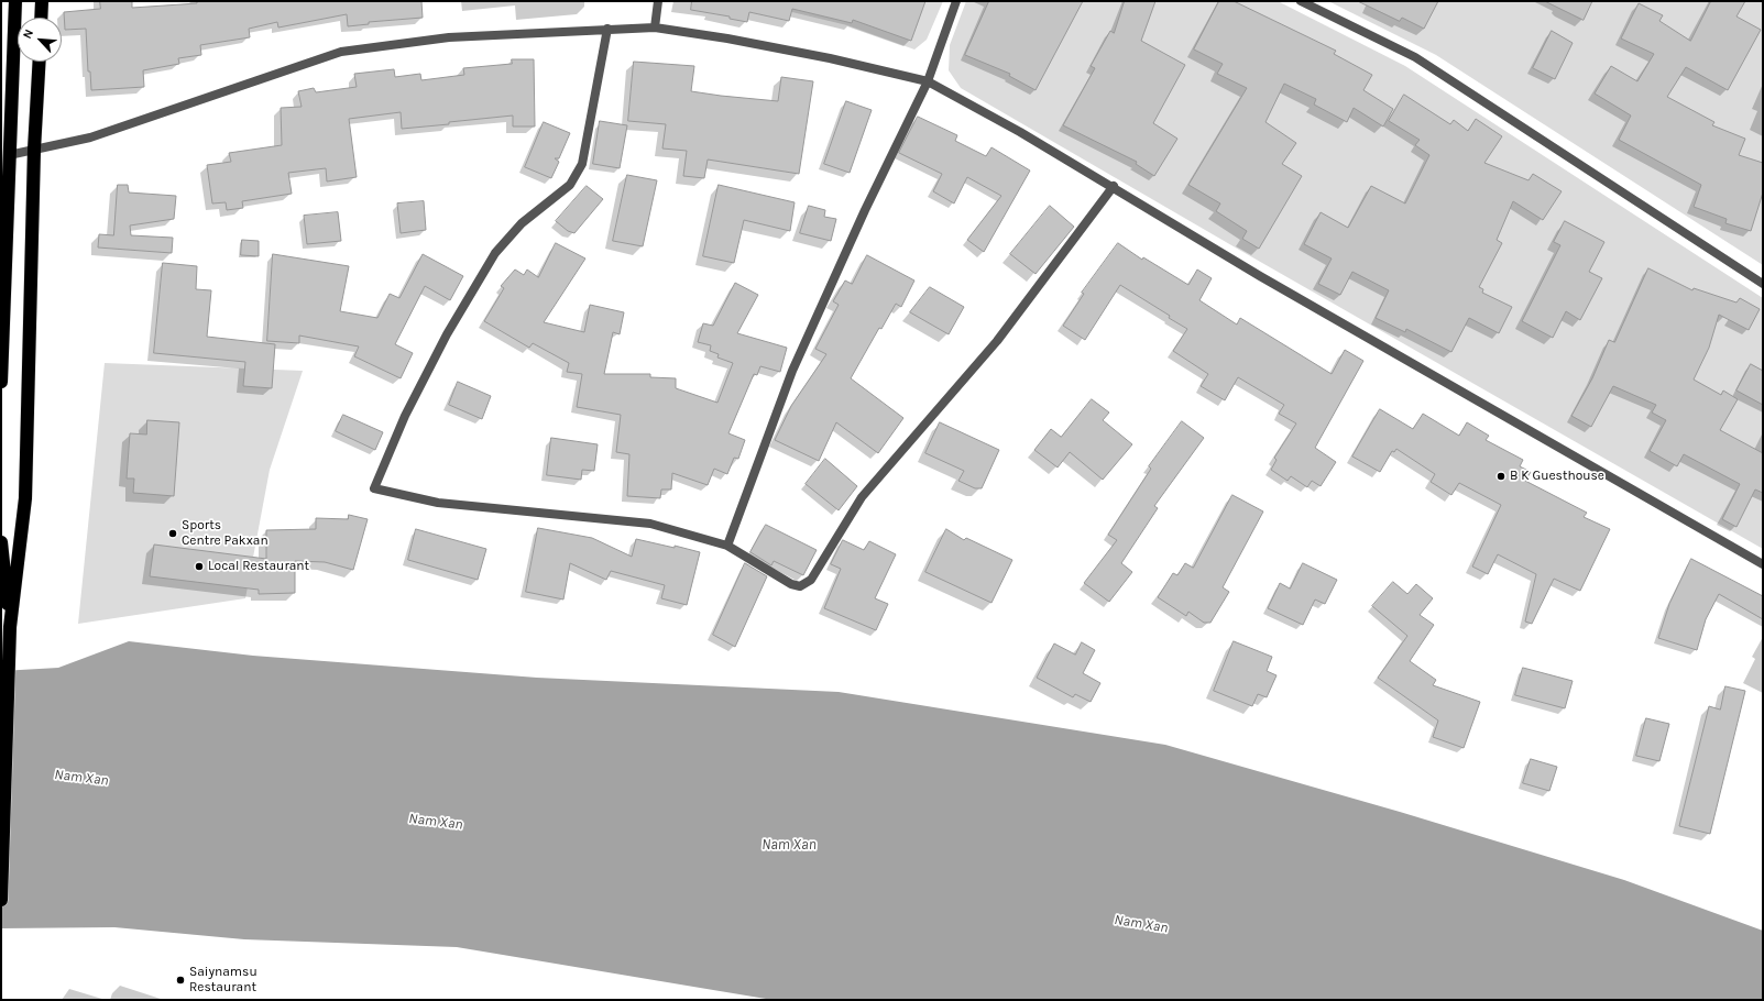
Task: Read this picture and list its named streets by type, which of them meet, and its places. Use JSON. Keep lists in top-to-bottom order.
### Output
{
  "water": ["Nam Xan"],
  "places": [
    "B K Guesthouse",
    "Sports Centre Pakxan",
    "Local Restaurant",
    "Saiynamsu Restaurant"
  ],
  "north": "top left"
}
